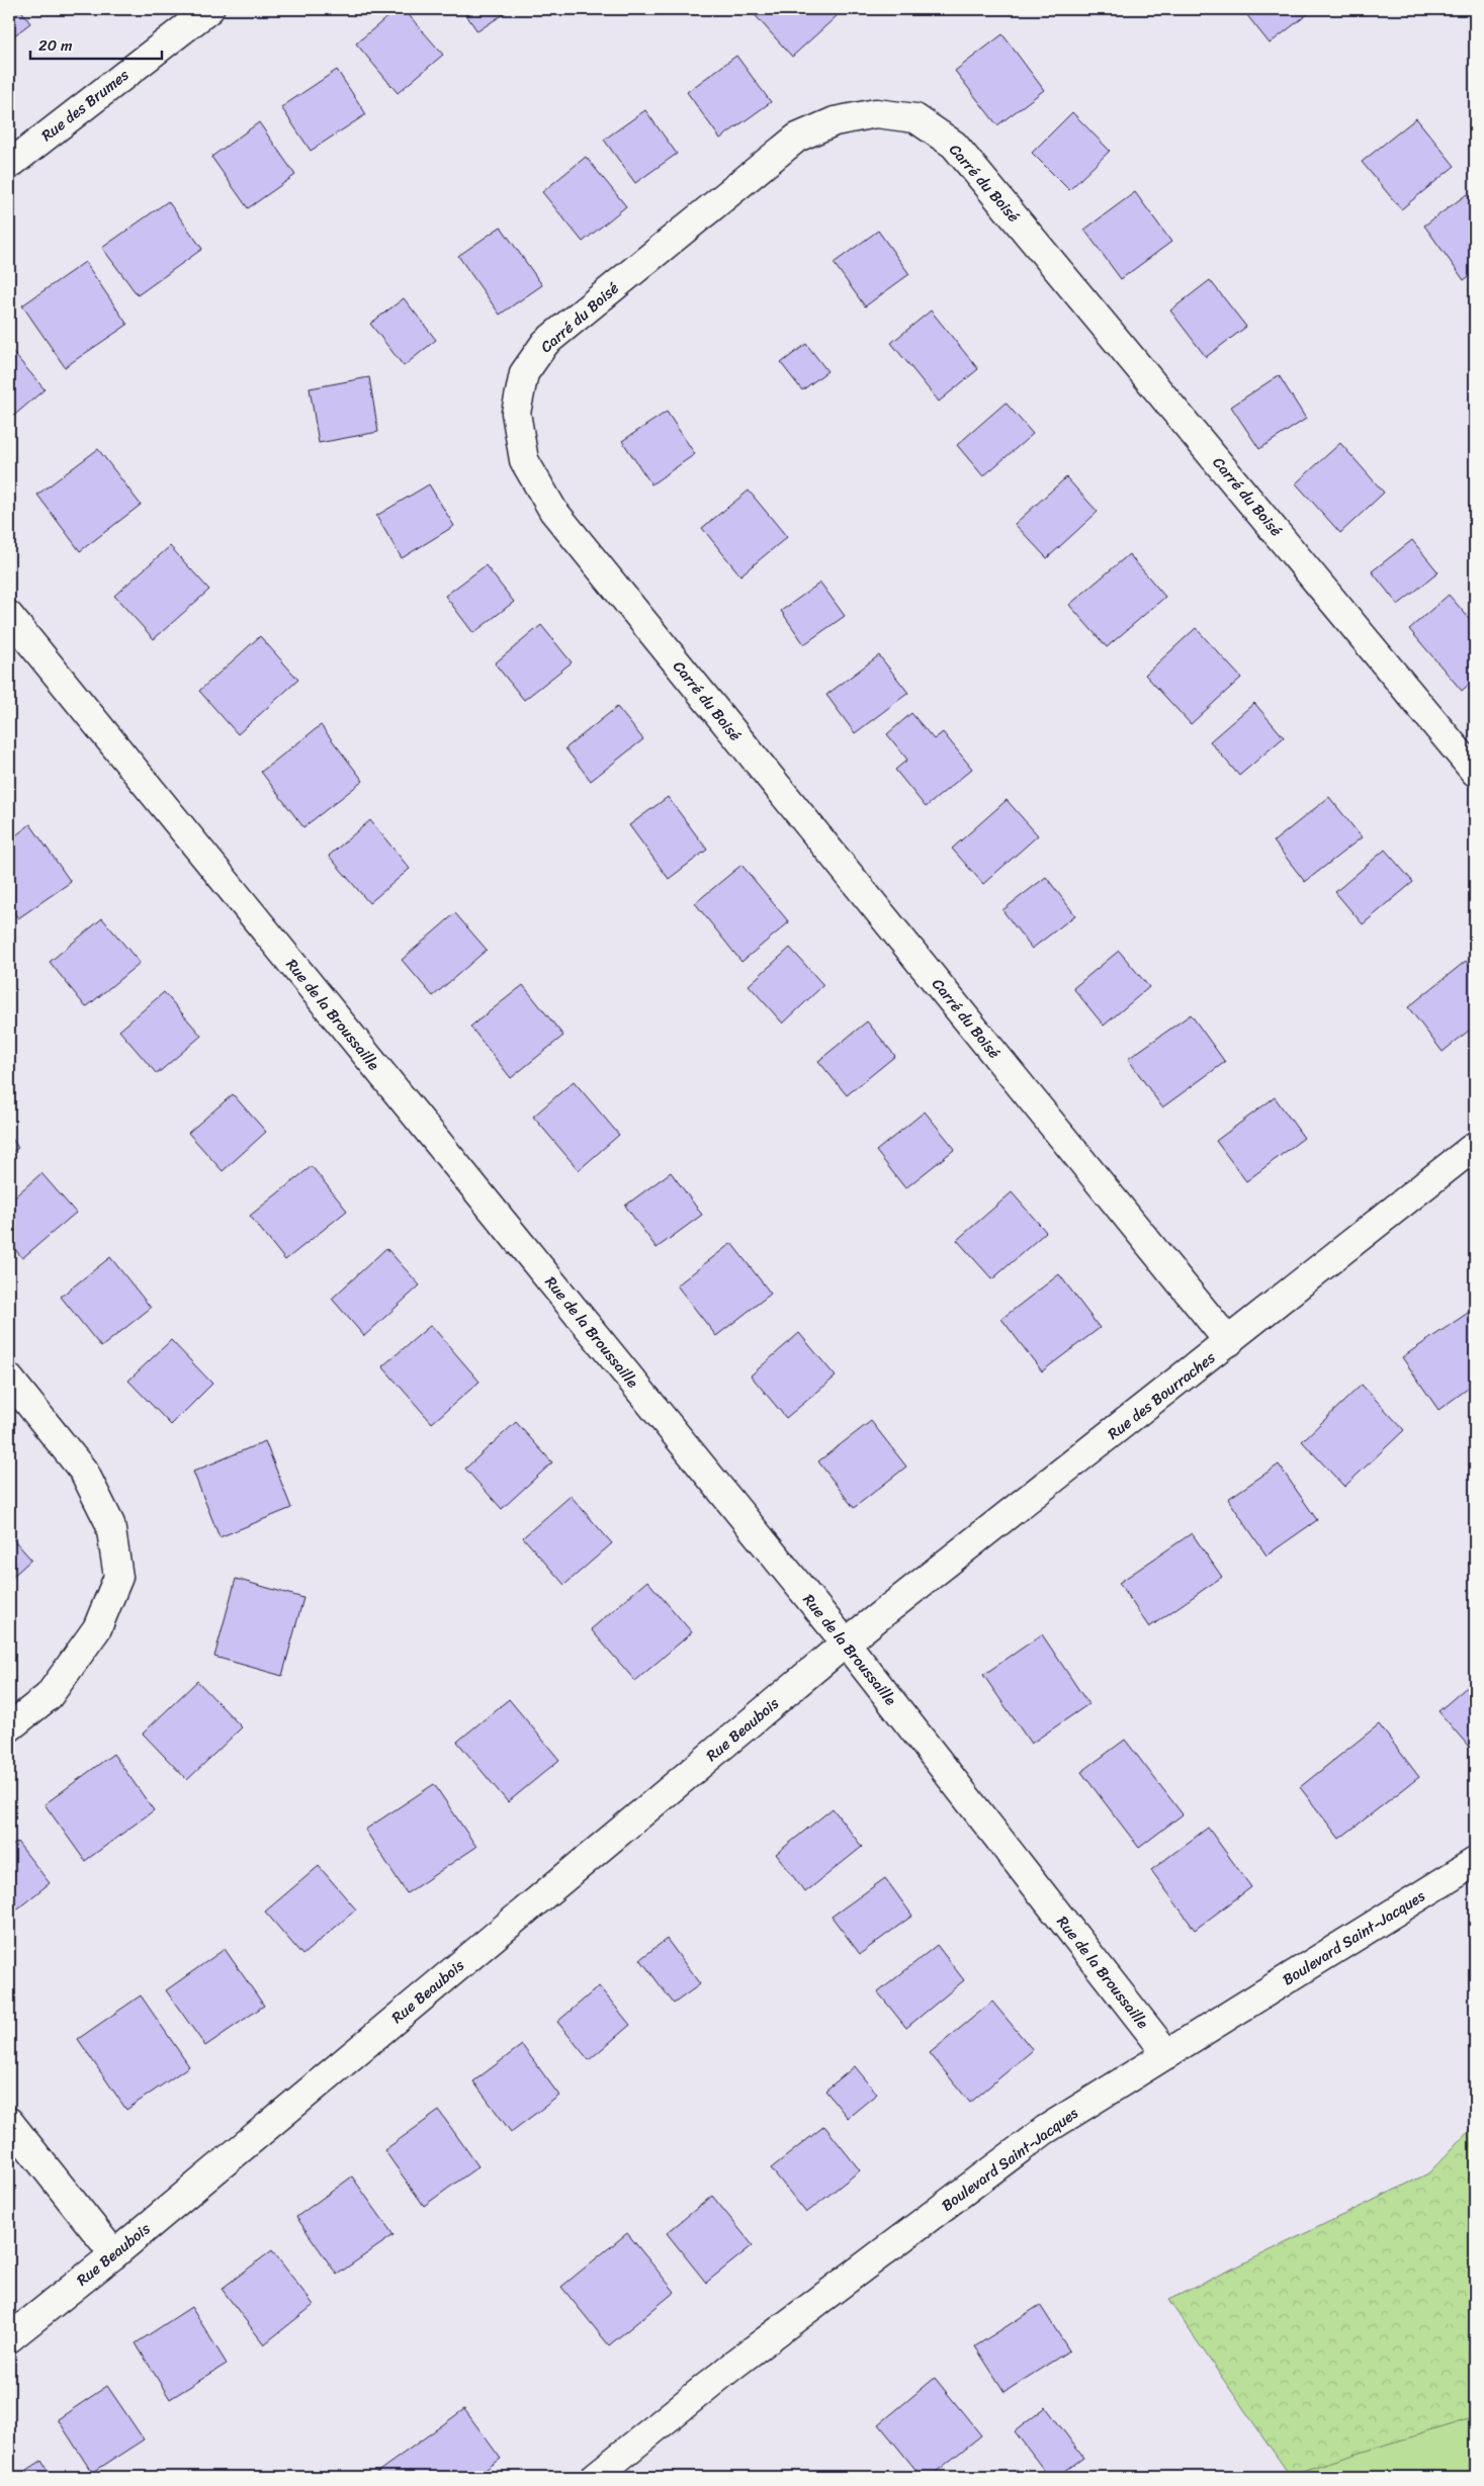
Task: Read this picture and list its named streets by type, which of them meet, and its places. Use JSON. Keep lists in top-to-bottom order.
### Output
{
  "streets": {
    "street": [
      "Rue des Brumes",
      "Carré du Boisé",
      "Rue de la Broussaille",
      "Rue des Bourraches",
      "Rue Beaubois",
      "Boulevard Saint-Jacques"
    ]
  },
  "crossings": [
    ["Carré du Boisé", "Rue des Bourraches"],
    ["Rue de la Broussaille", "Rue des Bourraches"],
    ["Rue de la Broussaille", "Rue Beaubois"],
    ["Rue de la Broussaille", "Boulevard Saint-Jacques"],
    ["Rue des Bourraches", "Rue Beaubois"]
  ],
  "scale_bar": "20 m"
}
